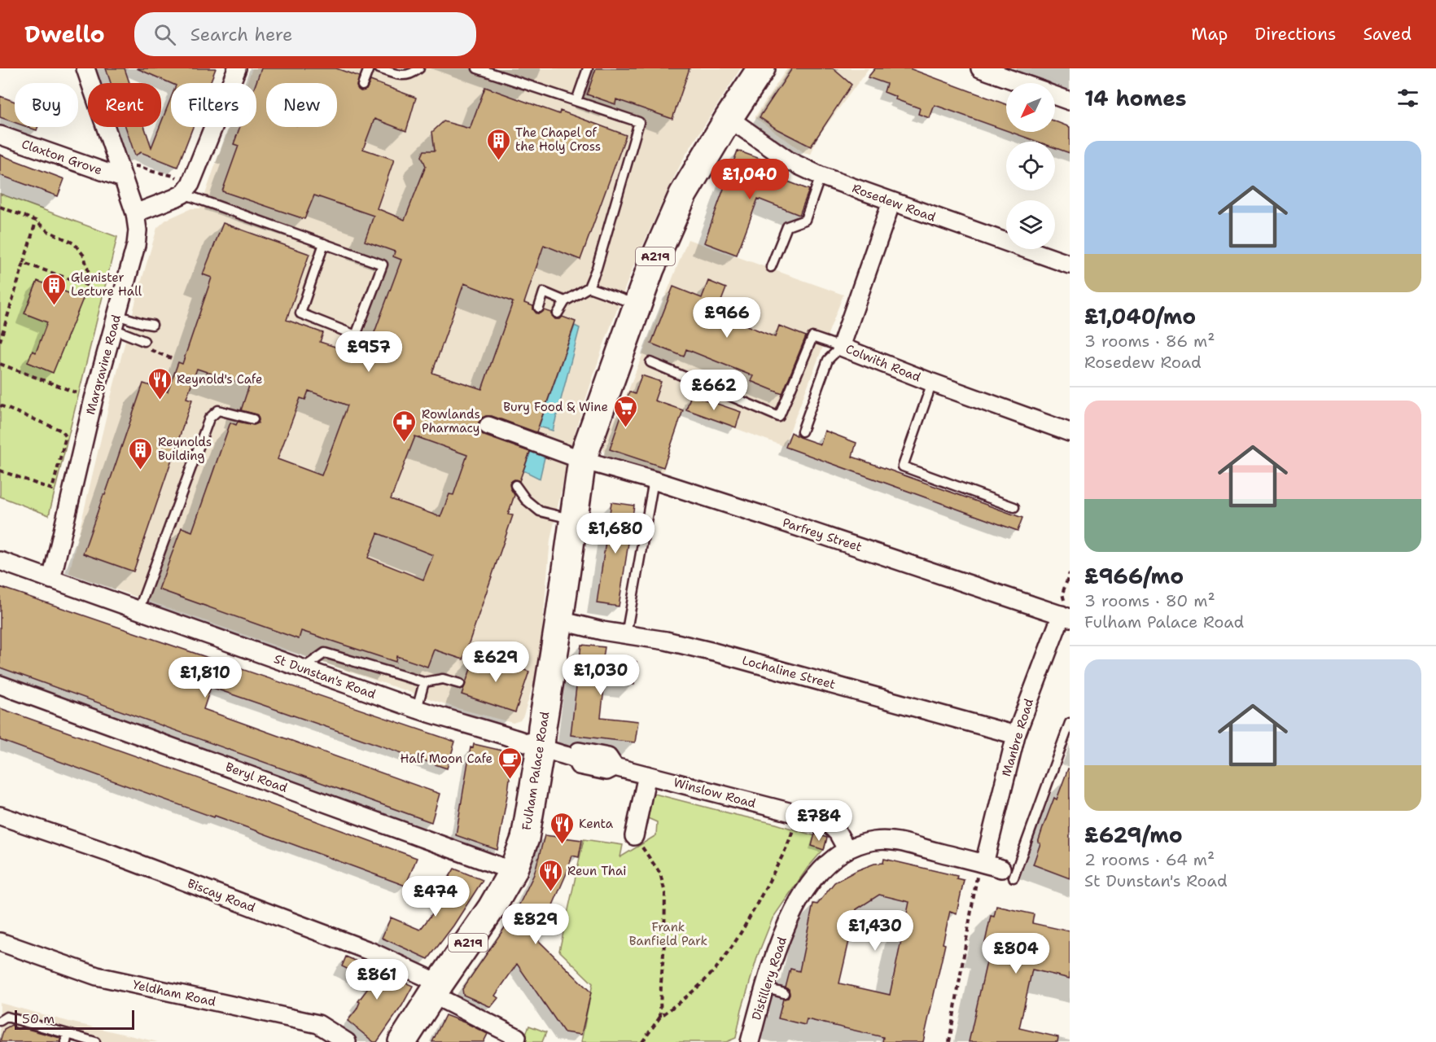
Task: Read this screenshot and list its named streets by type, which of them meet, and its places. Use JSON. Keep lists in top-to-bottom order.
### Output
{
  "streets": {
    "main road": ["A219", "Fulham Palace Road"],
    "street": [
      "Claxton Grove",
      "Rosedew Road",
      "Colwith Road",
      "Margravine Road",
      "Parfrey Street",
      "Lochaline Street",
      "St Dunstan's Road",
      "Manbre Road",
      "Beryl Road",
      "Winslow Road",
      "Biscay Road",
      "Distillery Road",
      "Yeldham Road"
    ]
  },
  "crossings": [
    ["Claxton Grove", "Margravine Road"],
    ["Rosedew Road", "Colwith Road"],
    ["Rosedew Road", "Fulham Palace Road"],
    ["Margravine Road", "St Dunstan's Road"],
    ["Parfrey Street", "Manbre Road"],
    ["Parfrey Street", "Fulham Palace Road"],
    ["Lochaline Street", "Manbre Road"],
    ["Lochaline Street", "Fulham Palace Road"],
    ["St Dunstan's Road", "Fulham Palace Road"],
    ["St Dunstan's Road", "Winslow Road"],
    ["Fulham Palace Road", "Beryl Road"],
    ["Fulham Palace Road", "Winslow Road"],
    ["Fulham Palace Road", "Biscay Road"],
    ["Winslow Road", "Distillery Road"]
  ],
  "parks": ["Frank Banfield Park"],
  "places": {
    "building": ["The Chapel of the Holy Cross", "Glenister Lecture Hall", "Reynolds Building"],
    "restaurant": ["Reynold's Cafe", "Kenta", "Reun Thai"],
    "supermarket": ["Bury Food & Wine"],
    "pharmacy": ["Rowlands Pharmacy"],
    "cafe": ["Half Moon Cafe"]
  },
  "scale_bar": "50 m",
  "north": "bottom left",
  "page": {
    "header": "Dwello",
    "search": "Search here",
    "nav": ["Map", "Directions", "Saved"],
    "heading": "14 homes",
    "chip": [
      "Buy",
      "Rent",
      "Filters",
      "New"
    ],
    "list": [
      {
        "name": "£1,040/mo",
        "note": "3 rooms · 86 m² · Rosedew Road"
      },
      {
        "name": "£966/mo",
        "note": "3 rooms · 80 m² · Fulham Palace Road"
      },
      {
        "name": "£629/mo",
        "note": "2 rooms · 64 m² · St Dunstan's Road"
      }
    ],
    "price": [
      "£1,040",
      "£966",
      "£957",
      "£662",
      "£1,680",
      "£629",
      "£1,030",
      "£1,810",
      "£784",
      "£474",
      "£829",
      "£1,430",
      "£804",
      "£861"
    ],
    "scale": "50 m"
  }
}
